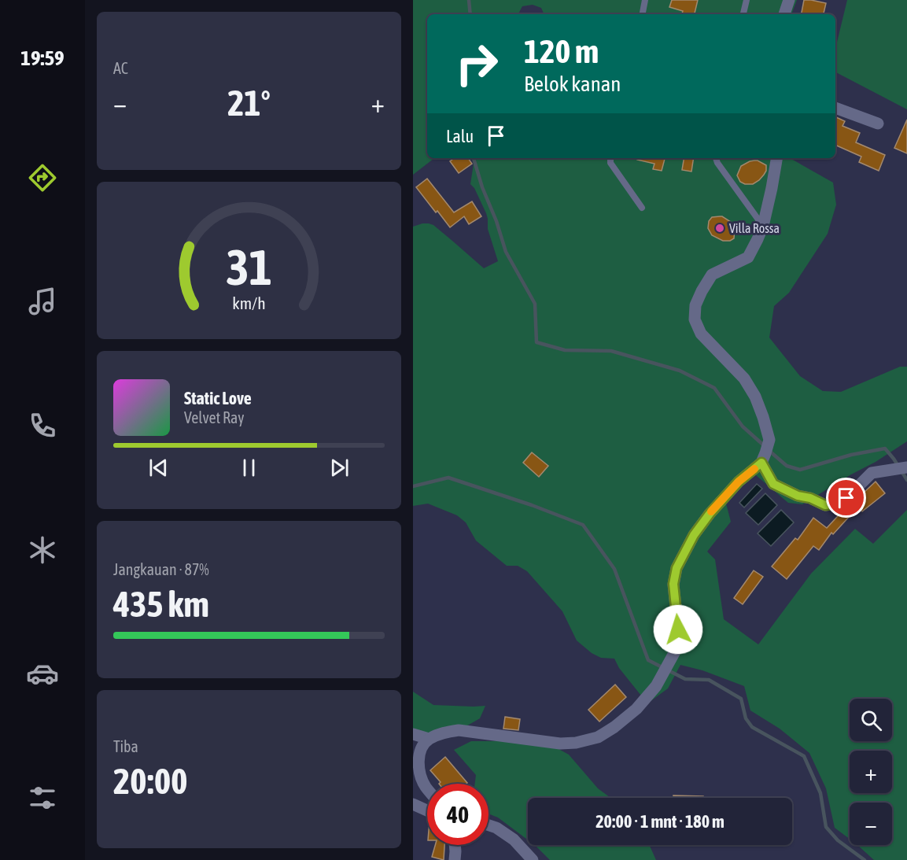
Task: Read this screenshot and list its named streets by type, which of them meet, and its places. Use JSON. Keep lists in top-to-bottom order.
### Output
{
  "places": ["Villa Rossa"],
  "page": {
    "tabs": "19:59",
    "tile": [
      "AC",
      ["Jangkauan · 87%", "435 km"],
      ["Tiba", "20:00"]
    ],
    "turn": ["120 m", "Belok kanan"],
    "heat": ["−", "21°", "+"],
    "then": "Lalu",
    "song": ["Static Love", "Velvet Ray"],
    "map_buttons": ["+", "−"],
    "limit": "40",
    "trip": "20:00 · 1 mnt · 180 m",
    "gauge": ["31", "km/h"]
  }
}
